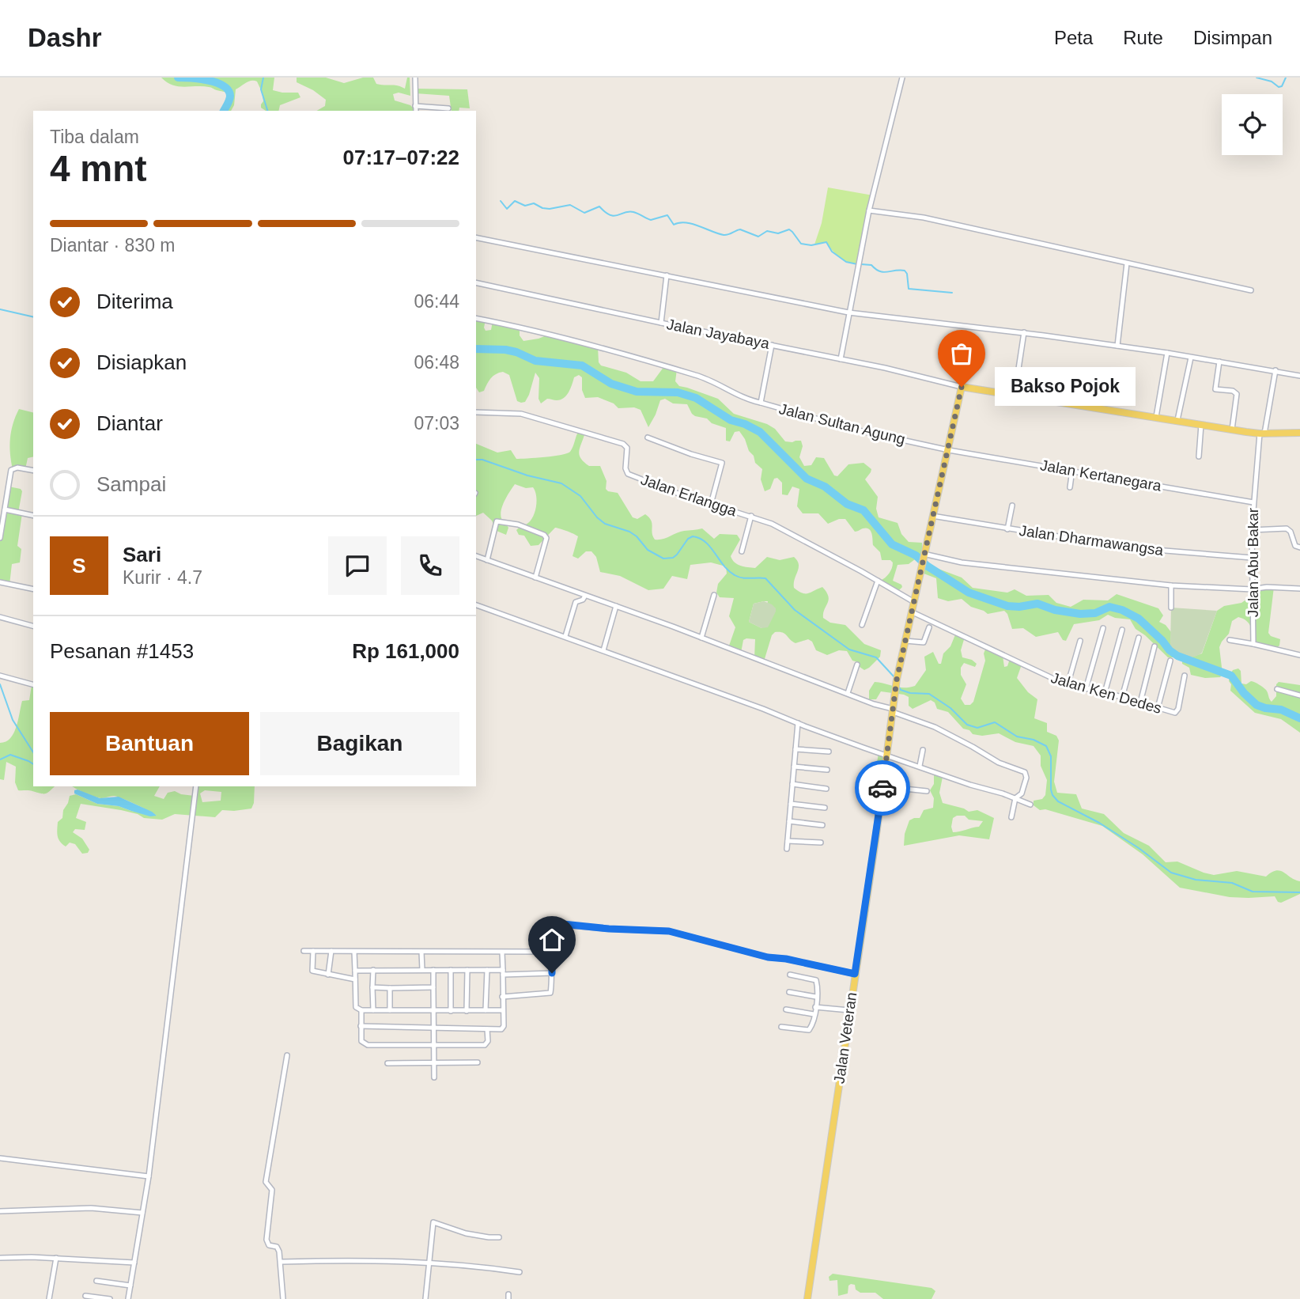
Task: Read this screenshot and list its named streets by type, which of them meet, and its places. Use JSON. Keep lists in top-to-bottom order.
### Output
{
  "streets": {
    "main road": ["Jalan Veteran"],
    "street": [
      "Jalan Jayabaya",
      "Jalan Sultan Agung",
      "Jalan Kertanegara",
      "Jalan Erlangga",
      "Jalan Dharmawangsa",
      "Jalan Abu Bakar",
      "Jalan Ken Dedes"
    ]
  },
  "crossings": [
    ["Jalan Jayabaya", "Jalan Sultan Agung"],
    ["Jalan Jayabaya", "Jalan Veteran"],
    ["Jalan Sultan Agung", "Jalan Kertanegara"],
    ["Jalan Sultan Agung", "Jalan Veteran"],
    ["Jalan Kertanegara", "Jalan Abu Bakar"],
    ["Jalan Kertanegara", "Jalan Veteran"],
    ["Jalan Erlangga", "Jalan Veteran"],
    ["Jalan Dharmawangsa", "Jalan Abu Bakar"],
    ["Jalan Dharmawangsa", "Jalan Veteran"],
    ["Jalan Ken Dedes", "Jalan Veteran"]
  ],
  "places": ["Bakso Pojok"],
  "page": {
    "header": "Dashr",
    "nav": ["Peta", "Rute", "Disimpan"],
    "heading": ["4 mnt", "Tiba dalam", "07:17–07:22"],
    "panel": [
      "Sari",
      "Kurir · 4.7",
      "Pesanan #1453",
      "Rp 161,000"
    ],
    "bar": "Diantar · 830 m",
    "list": [
      ["Diterima", "06:44"],
      ["Disiapkan", "06:48"],
      ["Diantar", "07:03"],
      "Sampai"
    ],
    "bubble": "Bakso Pojok",
    "round": "S",
    "buttons": ["Bantuan", "Bagikan"]
  }
}
